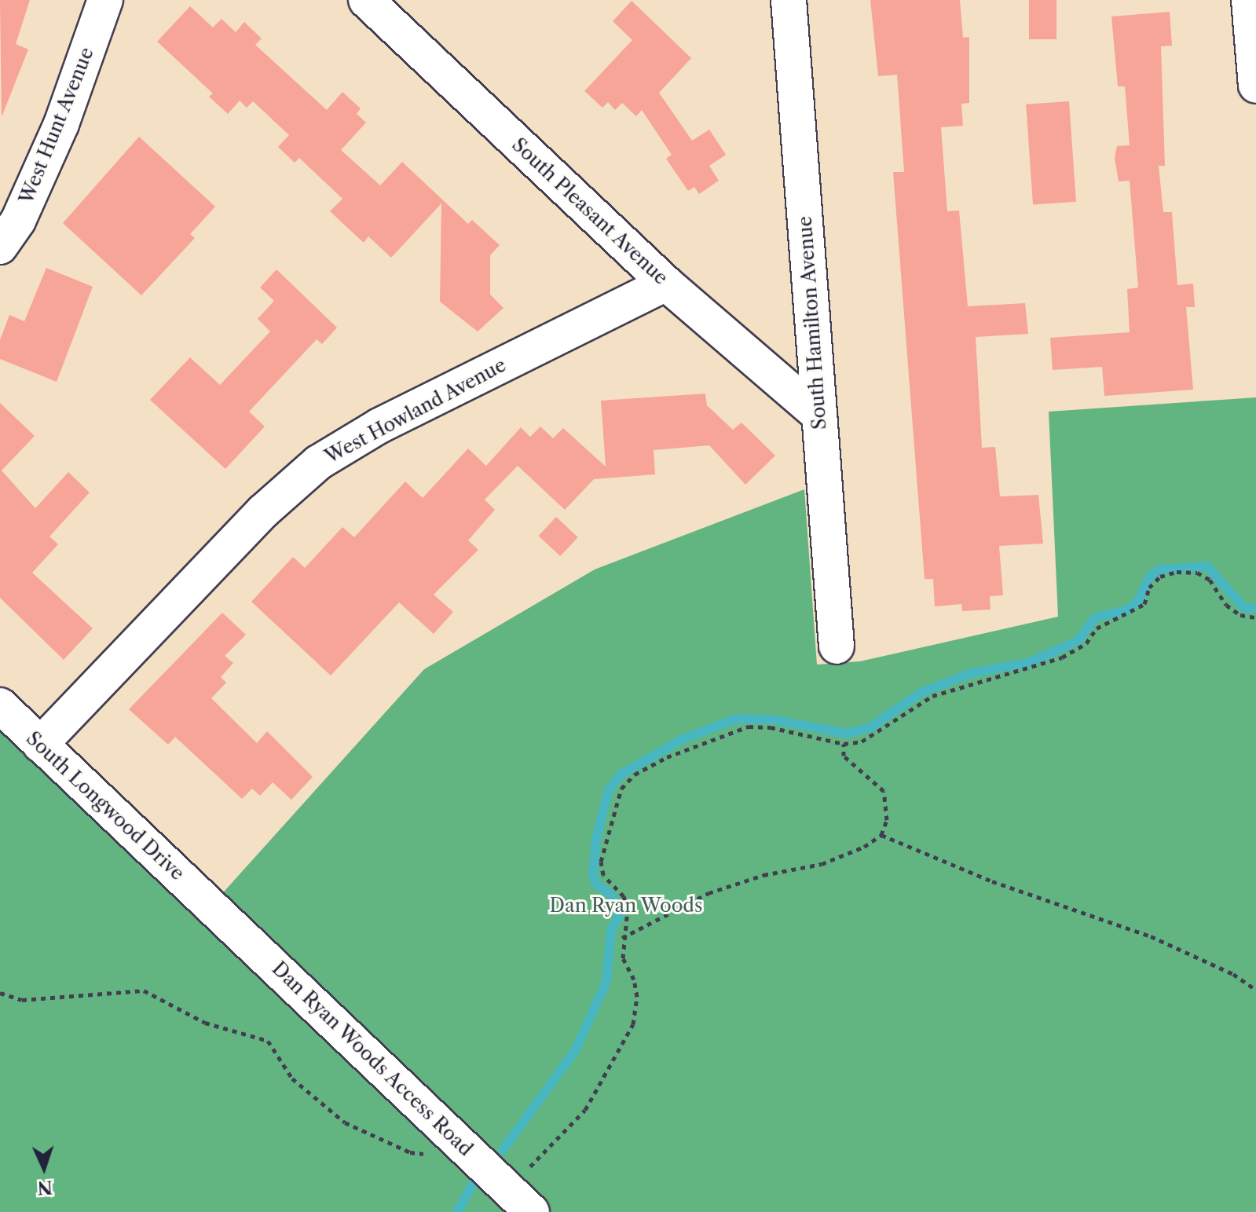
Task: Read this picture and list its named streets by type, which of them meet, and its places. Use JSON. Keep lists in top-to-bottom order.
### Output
{
  "streets": {
    "street": [
      "West Hunt Avenue",
      "South Pleasant Avenue",
      "South Hamilton Avenue",
      "West Howland Avenue",
      "South Longwood Drive",
      "Dan Ryan Woods Access Road"
    ]
  },
  "crossings": [
    ["South Pleasant Avenue", "South Hamilton Avenue"],
    ["South Pleasant Avenue", "West Howland Avenue"],
    ["West Howland Avenue", "South Longwood Drive"],
    ["South Longwood Drive", "Dan Ryan Woods Access Road"]
  ],
  "parks": ["Dan Ryan Woods"],
  "north": "bottom"
}
